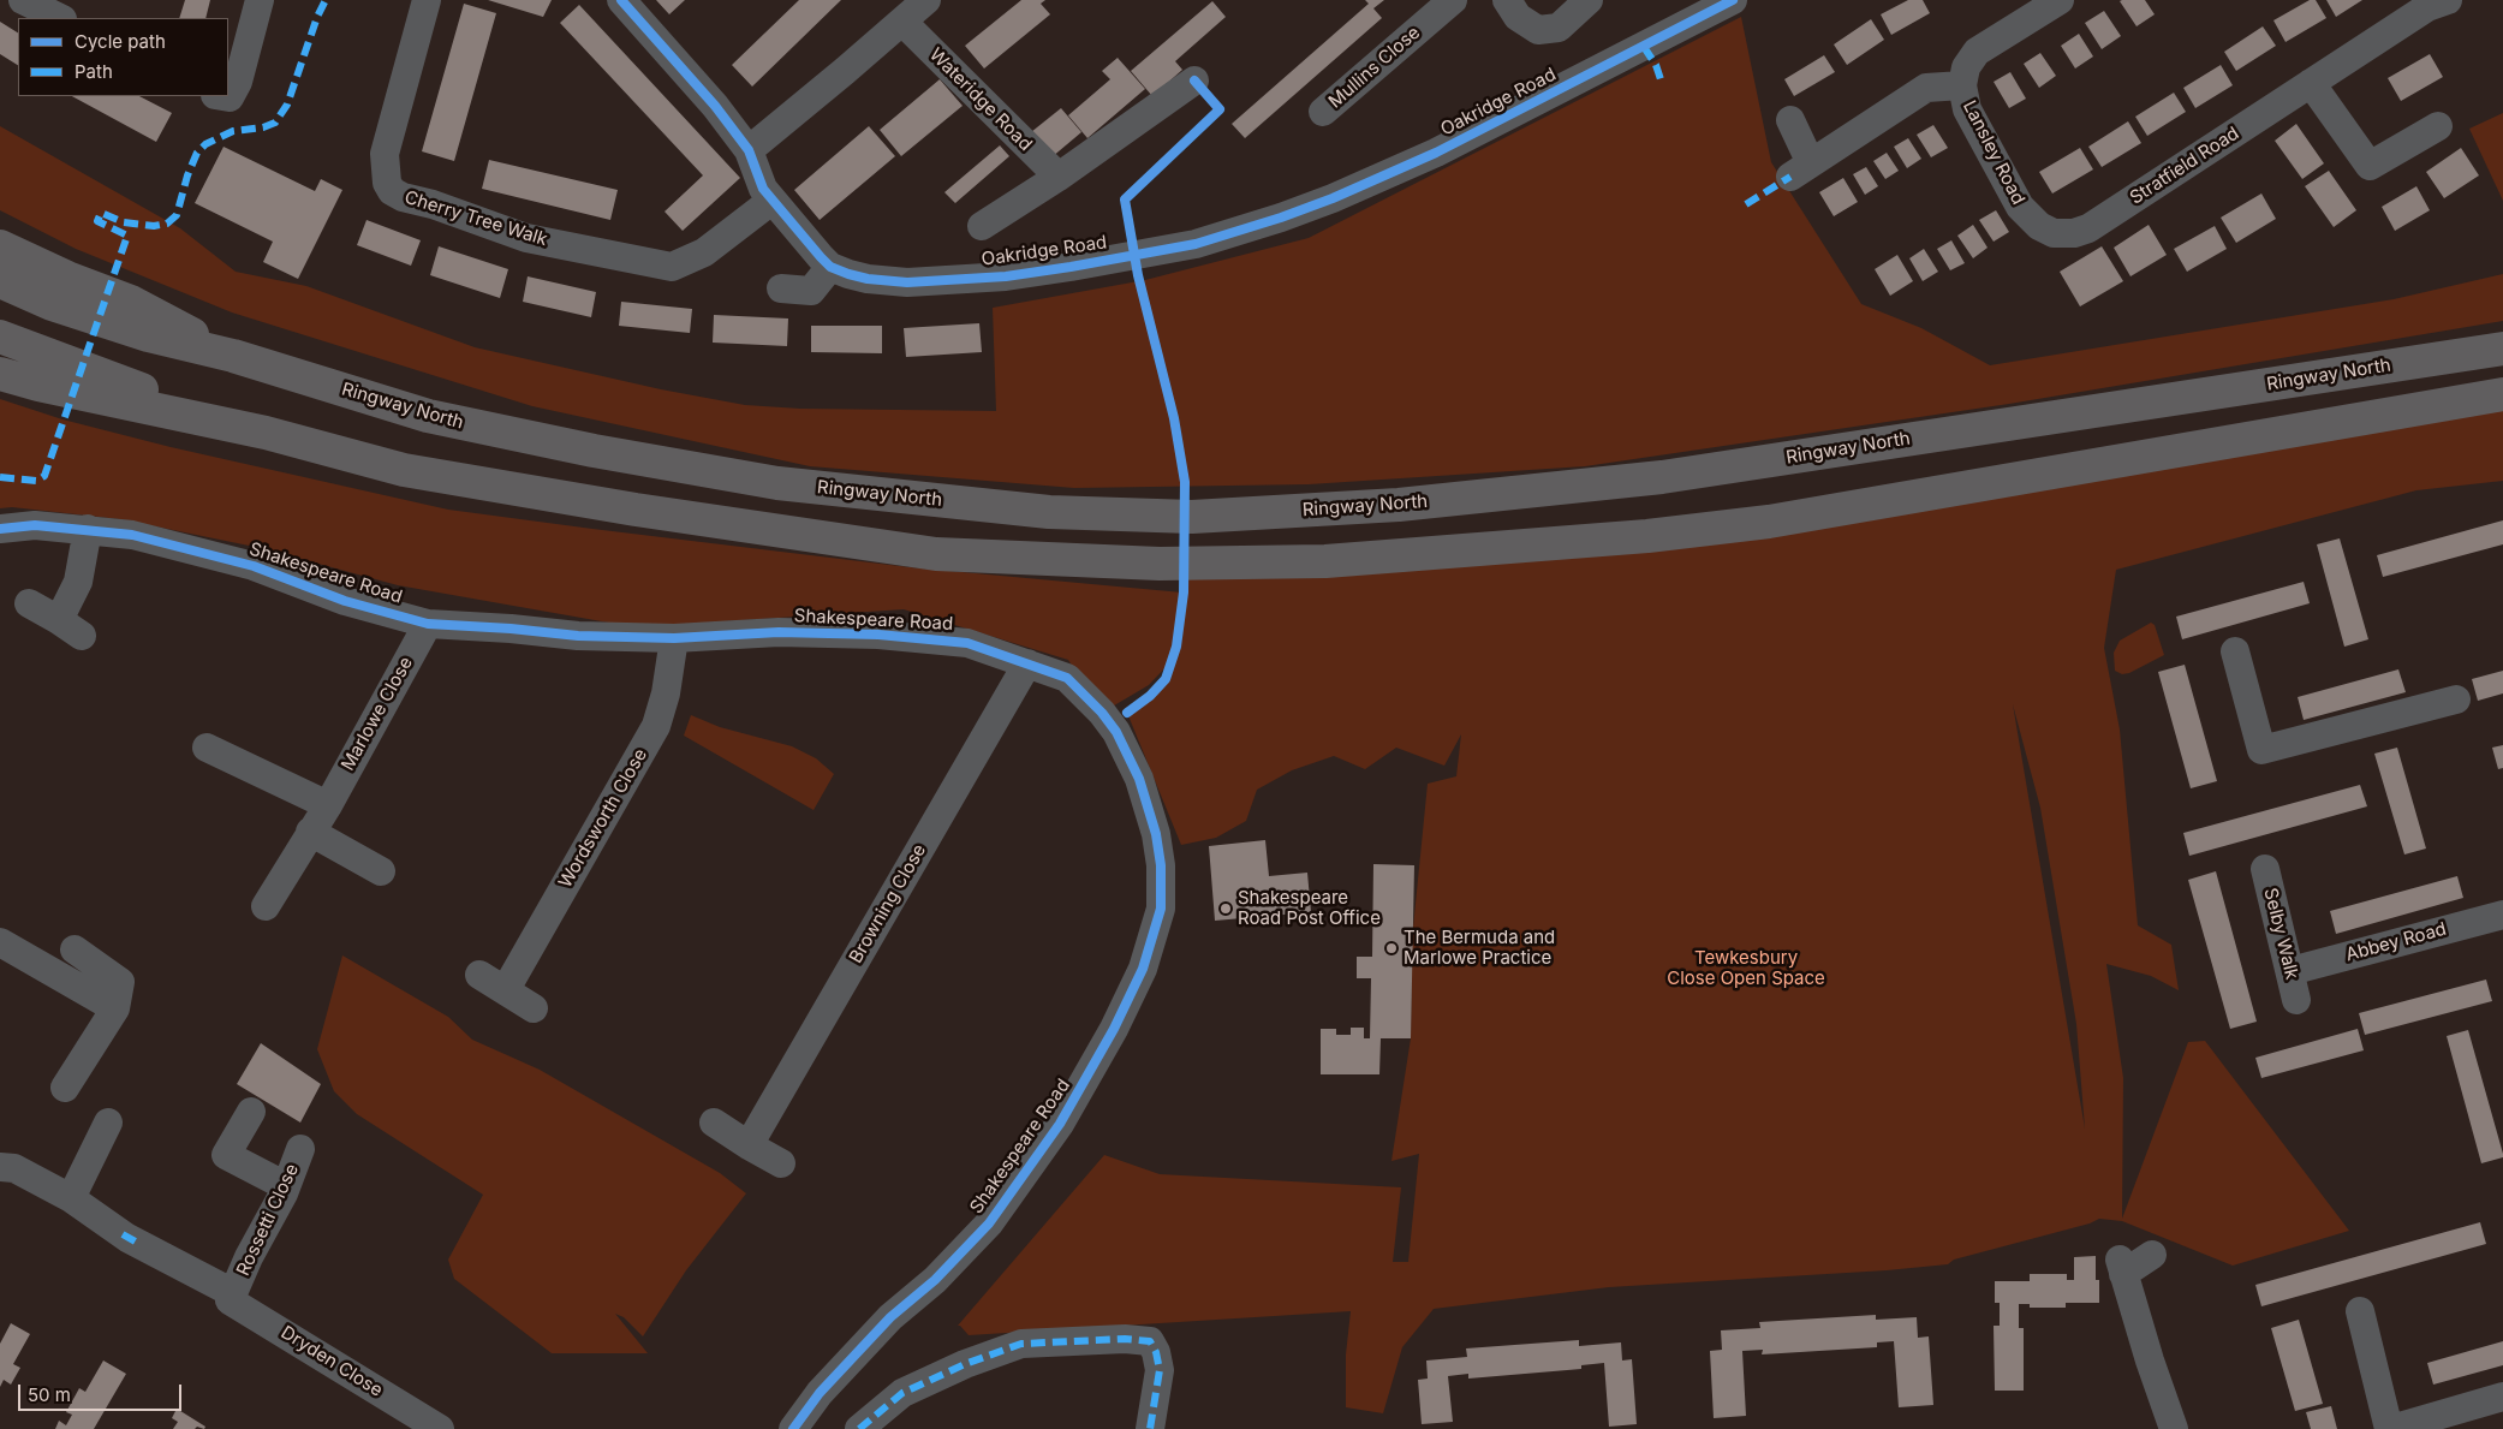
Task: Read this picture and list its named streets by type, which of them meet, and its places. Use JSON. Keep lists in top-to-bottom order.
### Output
{
  "streets": {
    "highway": ["Ringway North"],
    "street": [
      "Mullins Close",
      "Wateridge Road",
      "Oakridge Road",
      "Lansley Road",
      "Stratfield Road",
      "Cherry Tree Walk",
      "Shakespeare Road",
      "Marlowe Close",
      "Wordsworth Close",
      "Browning Close",
      "Selby Walk",
      "Abbey Road",
      "Rossetti Close",
      "Dryden Close"
    ]
  },
  "crossings": [
    ["Oakridge Road", "Cherry Tree Walk"],
    ["Lansley Road", "Stratfield Road"],
    ["Shakespeare Road", "Marlowe Close"],
    ["Shakespeare Road", "Wordsworth Close"],
    ["Shakespeare Road", "Browning Close"],
    ["Selby Walk", "Abbey Road"],
    ["Rossetti Close", "Dryden Close"]
  ],
  "parks": ["Tewkesbury Close Open Space"],
  "places": ["Shakespeare Road Post Office", "The Bermuda and Marlowe Practice"],
  "legend": ["Cycle path", "Path"],
  "scale_bar": "50 m"
}
